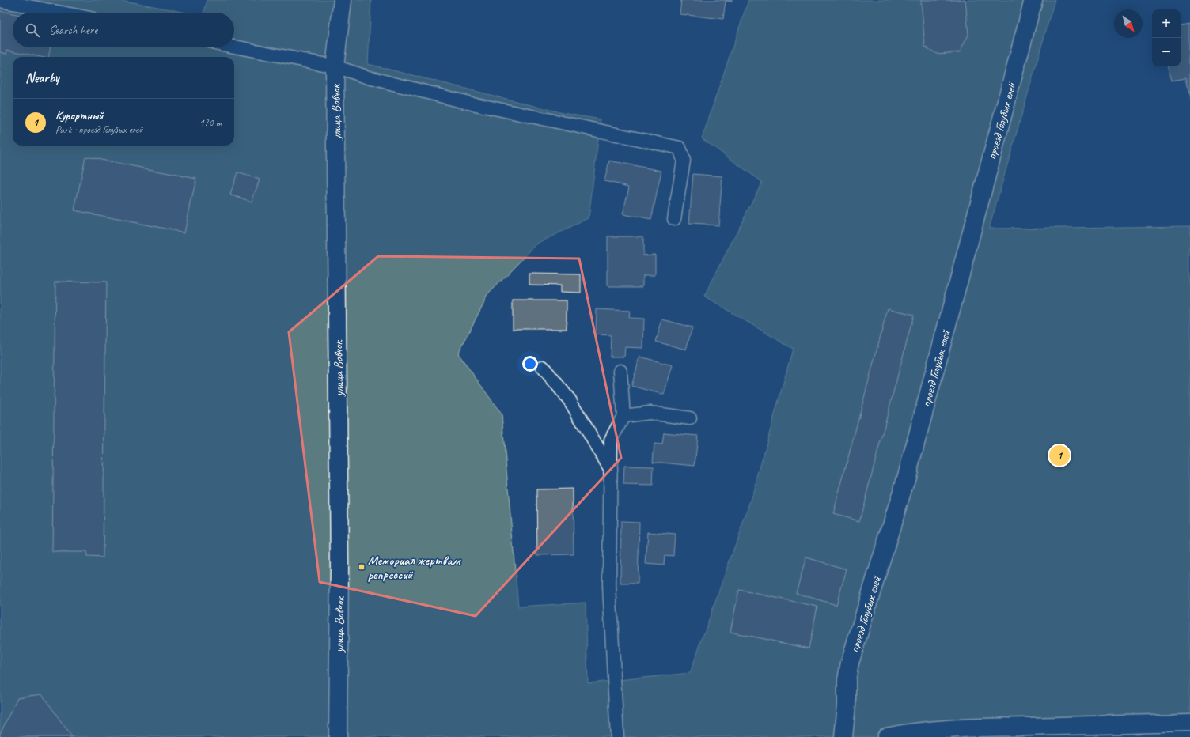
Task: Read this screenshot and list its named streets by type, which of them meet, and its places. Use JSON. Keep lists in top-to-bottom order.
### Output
{
  "streets": {
    "street": ["улица Вовчок", "проезд Голубых елей"]
  },
  "places": {
    "transit": ["Мемориал жертвам репрессий"]
  },
  "north": "bottom right",
  "page": {
    "map_buttons": ["+", "−"],
    "search": "Search here",
    "heading": "Nearby",
    "list": [
      {
        "mark": "1",
        "name": "Курортный",
        "note": "Park · проезд Голубых елей",
        "value": "170 m"
      }
    ],
    "pins": "1"
  }
}
